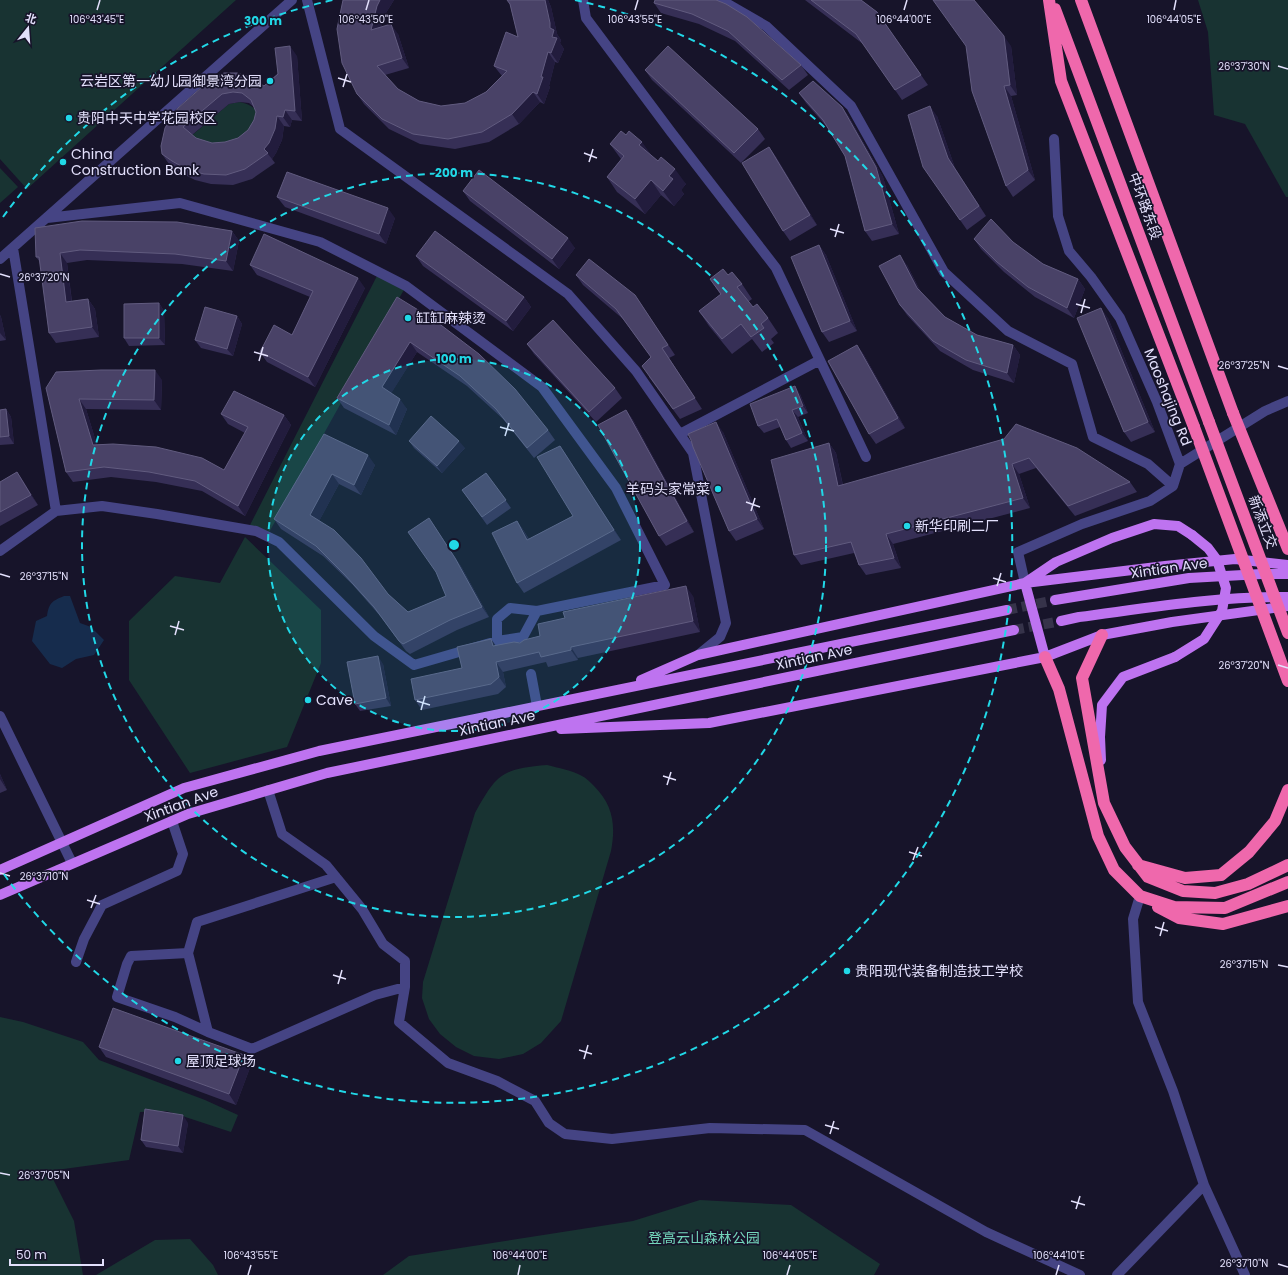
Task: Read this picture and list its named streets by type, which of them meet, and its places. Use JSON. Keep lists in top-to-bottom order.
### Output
{
  "streets": {
    "highway": ["中环路东段", "新添立交"],
    "main road": ["Xintian Ave"],
    "street": ["Maoshajing Rd"]
  },
  "crossings": [
    ["中环路东段", "新添立交"]
  ],
  "parks": ["登高云山森林公园"],
  "places": [
    "云岩区第一幼儿园御景湾分园",
    "贵阳中天中学花园校区",
    "China Construction Bank",
    "缸缸麻辣烫",
    "羊码头家常菜",
    "新华印刷二厂",
    "Cave",
    "贵阳现代装备制造技工学校",
    "屋顶足球场"
  ],
  "scale_bar": "50 m",
  "north": "top",
  "coordinates": [
    "106°43'45\"E",
    "106°43'50\"E",
    "106°43'55\"E",
    "106°44'00\"E",
    "106°44'05\"E",
    "26°37'30\"N",
    "26°37'20\"N",
    "26°37'25\"N",
    "26°37'15\"N",
    "26°37'10\"N",
    "26°37'05\"N",
    "106°44'10\"E"
  ],
  "rings": ["300 m", "200 m", "100 m"]
}
